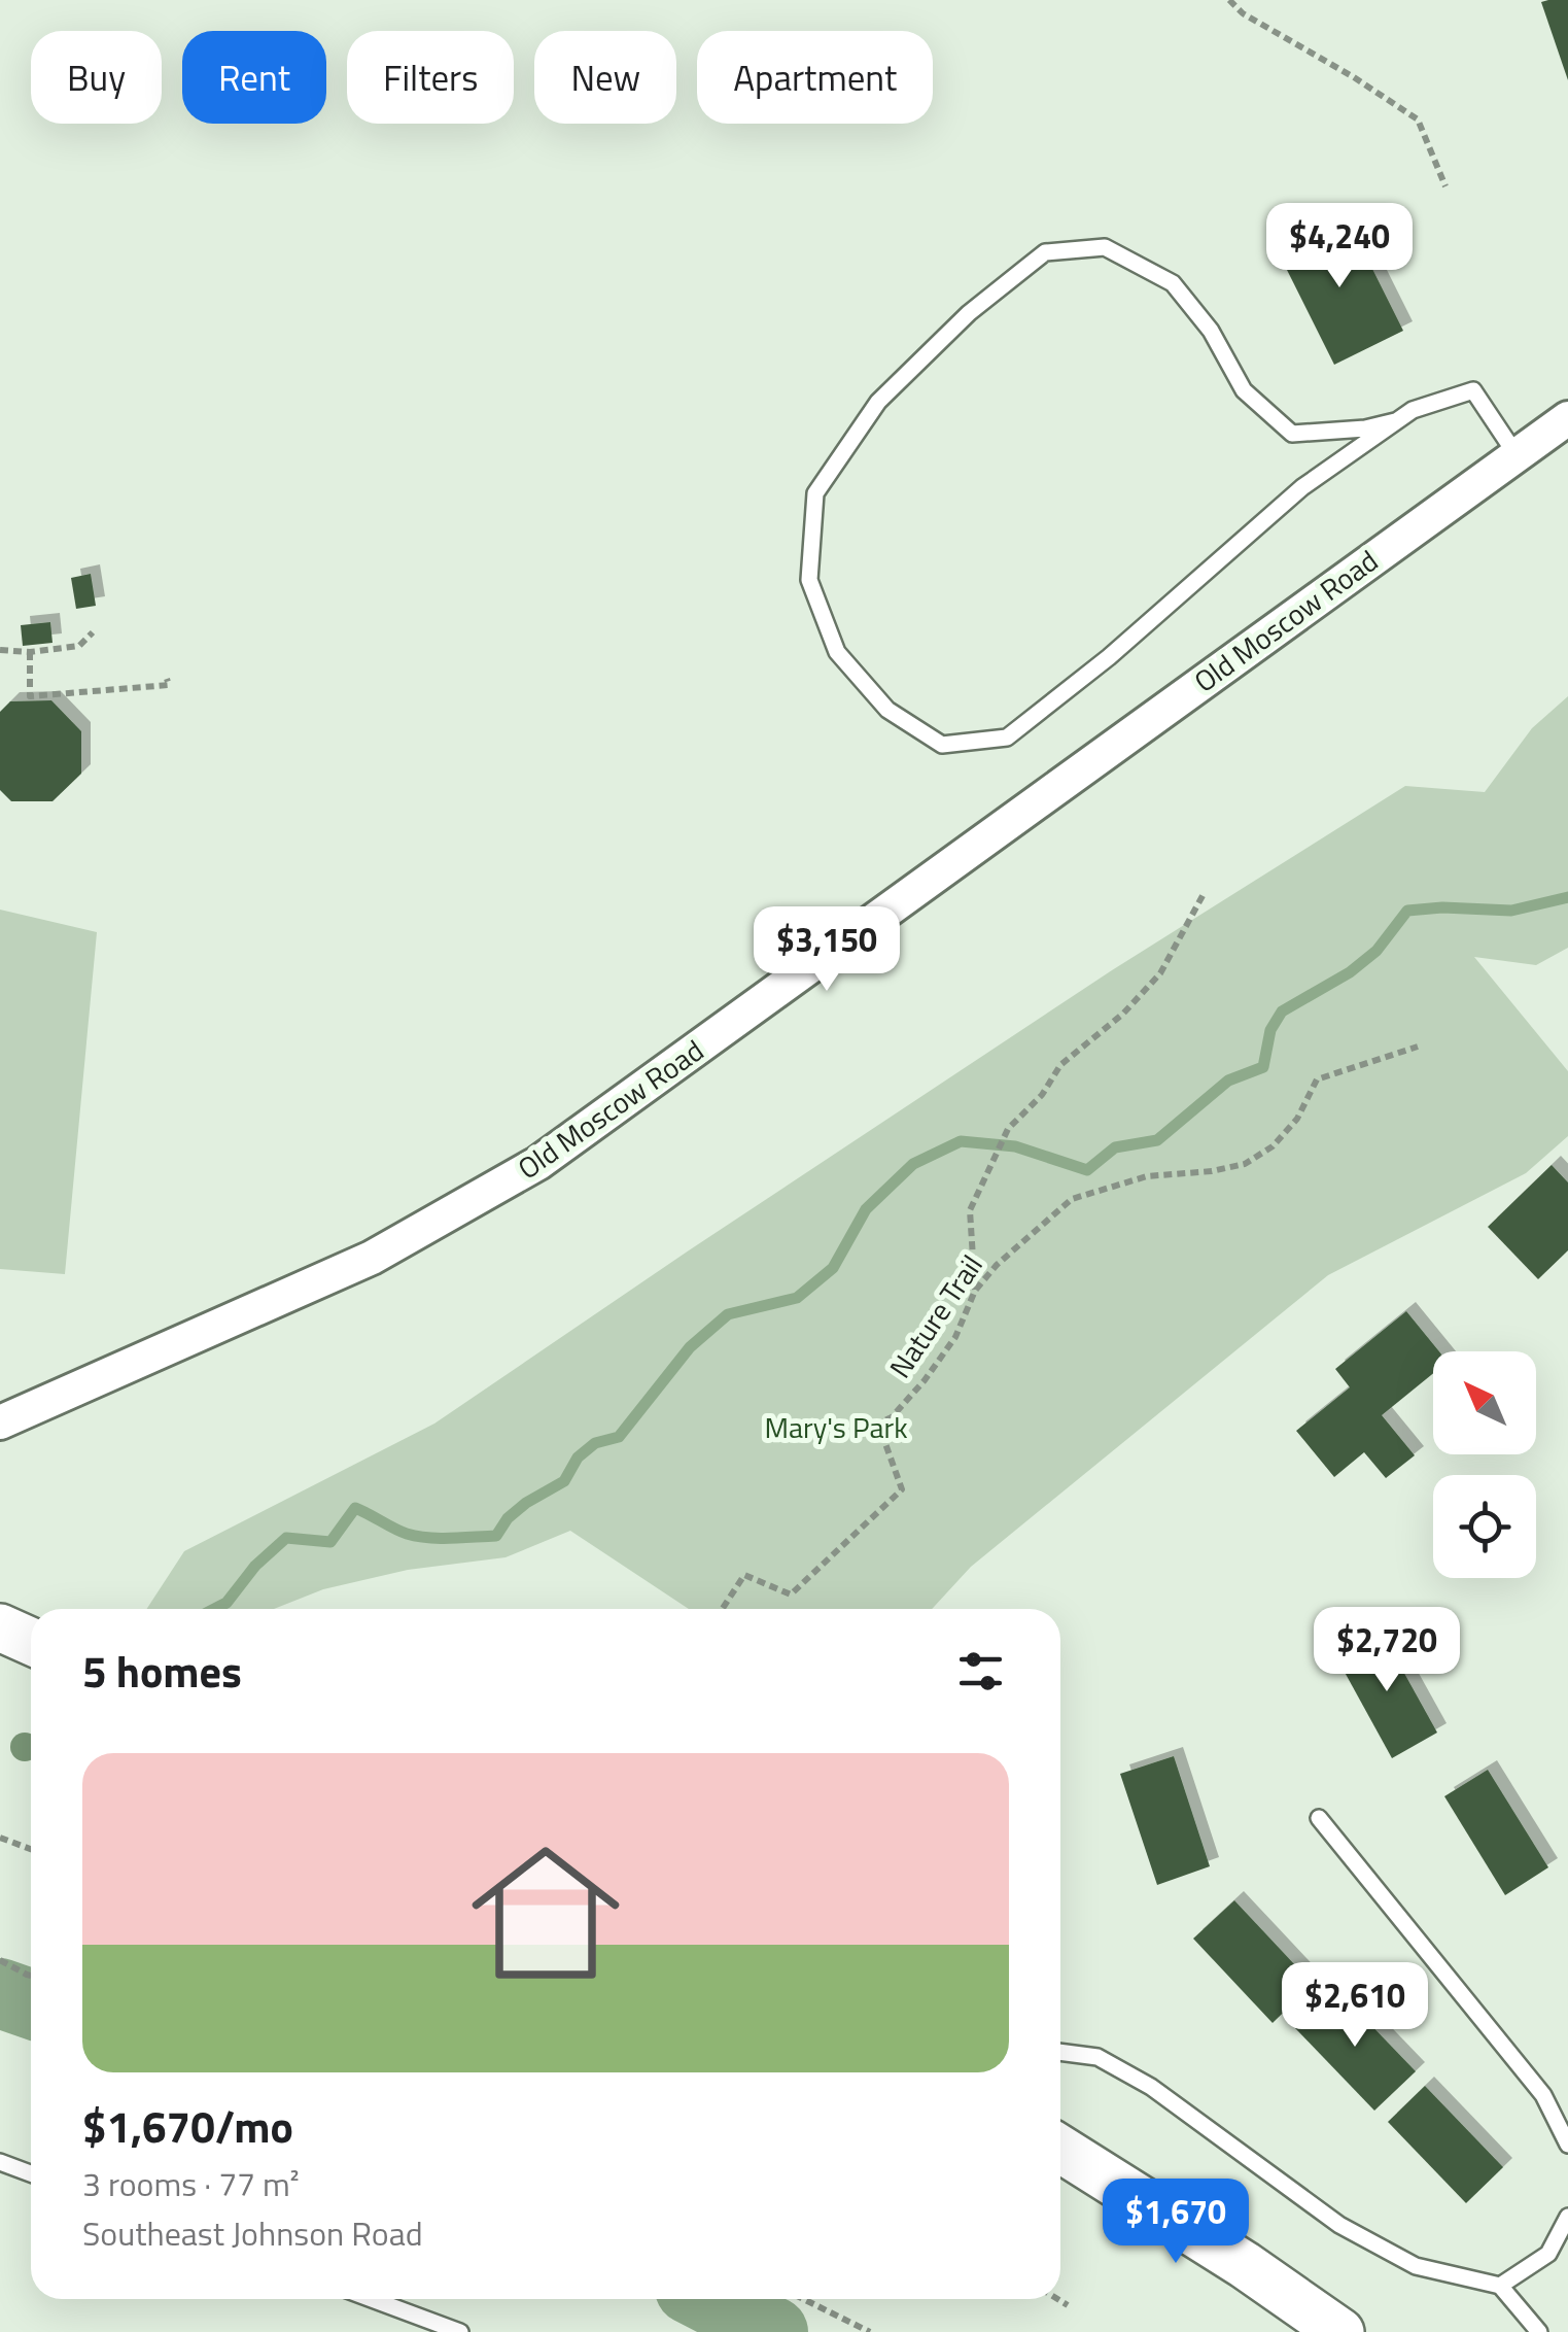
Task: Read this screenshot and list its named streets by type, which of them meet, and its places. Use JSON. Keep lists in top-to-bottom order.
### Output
{
  "streets": {
    "street": ["Old Moscow Road"],
    "path": ["Nature Trail"]
  },
  "parks": ["Mary's Park"],
  "north": "top left",
  "page": {
    "chip": [
      "Buy",
      "Rent",
      "Filters",
      "New",
      "Apartment"
    ],
    "price": [
      "$4,240",
      "$3,150",
      "$2,720",
      "$2,610",
      "$1,670"
    ],
    "heading": "5 homes",
    "list": [
      {
        "name": "$1,670/mo",
        "note": "3 rooms · 77 m² · Southeast Johnson Road"
      }
    ]
  }
}
